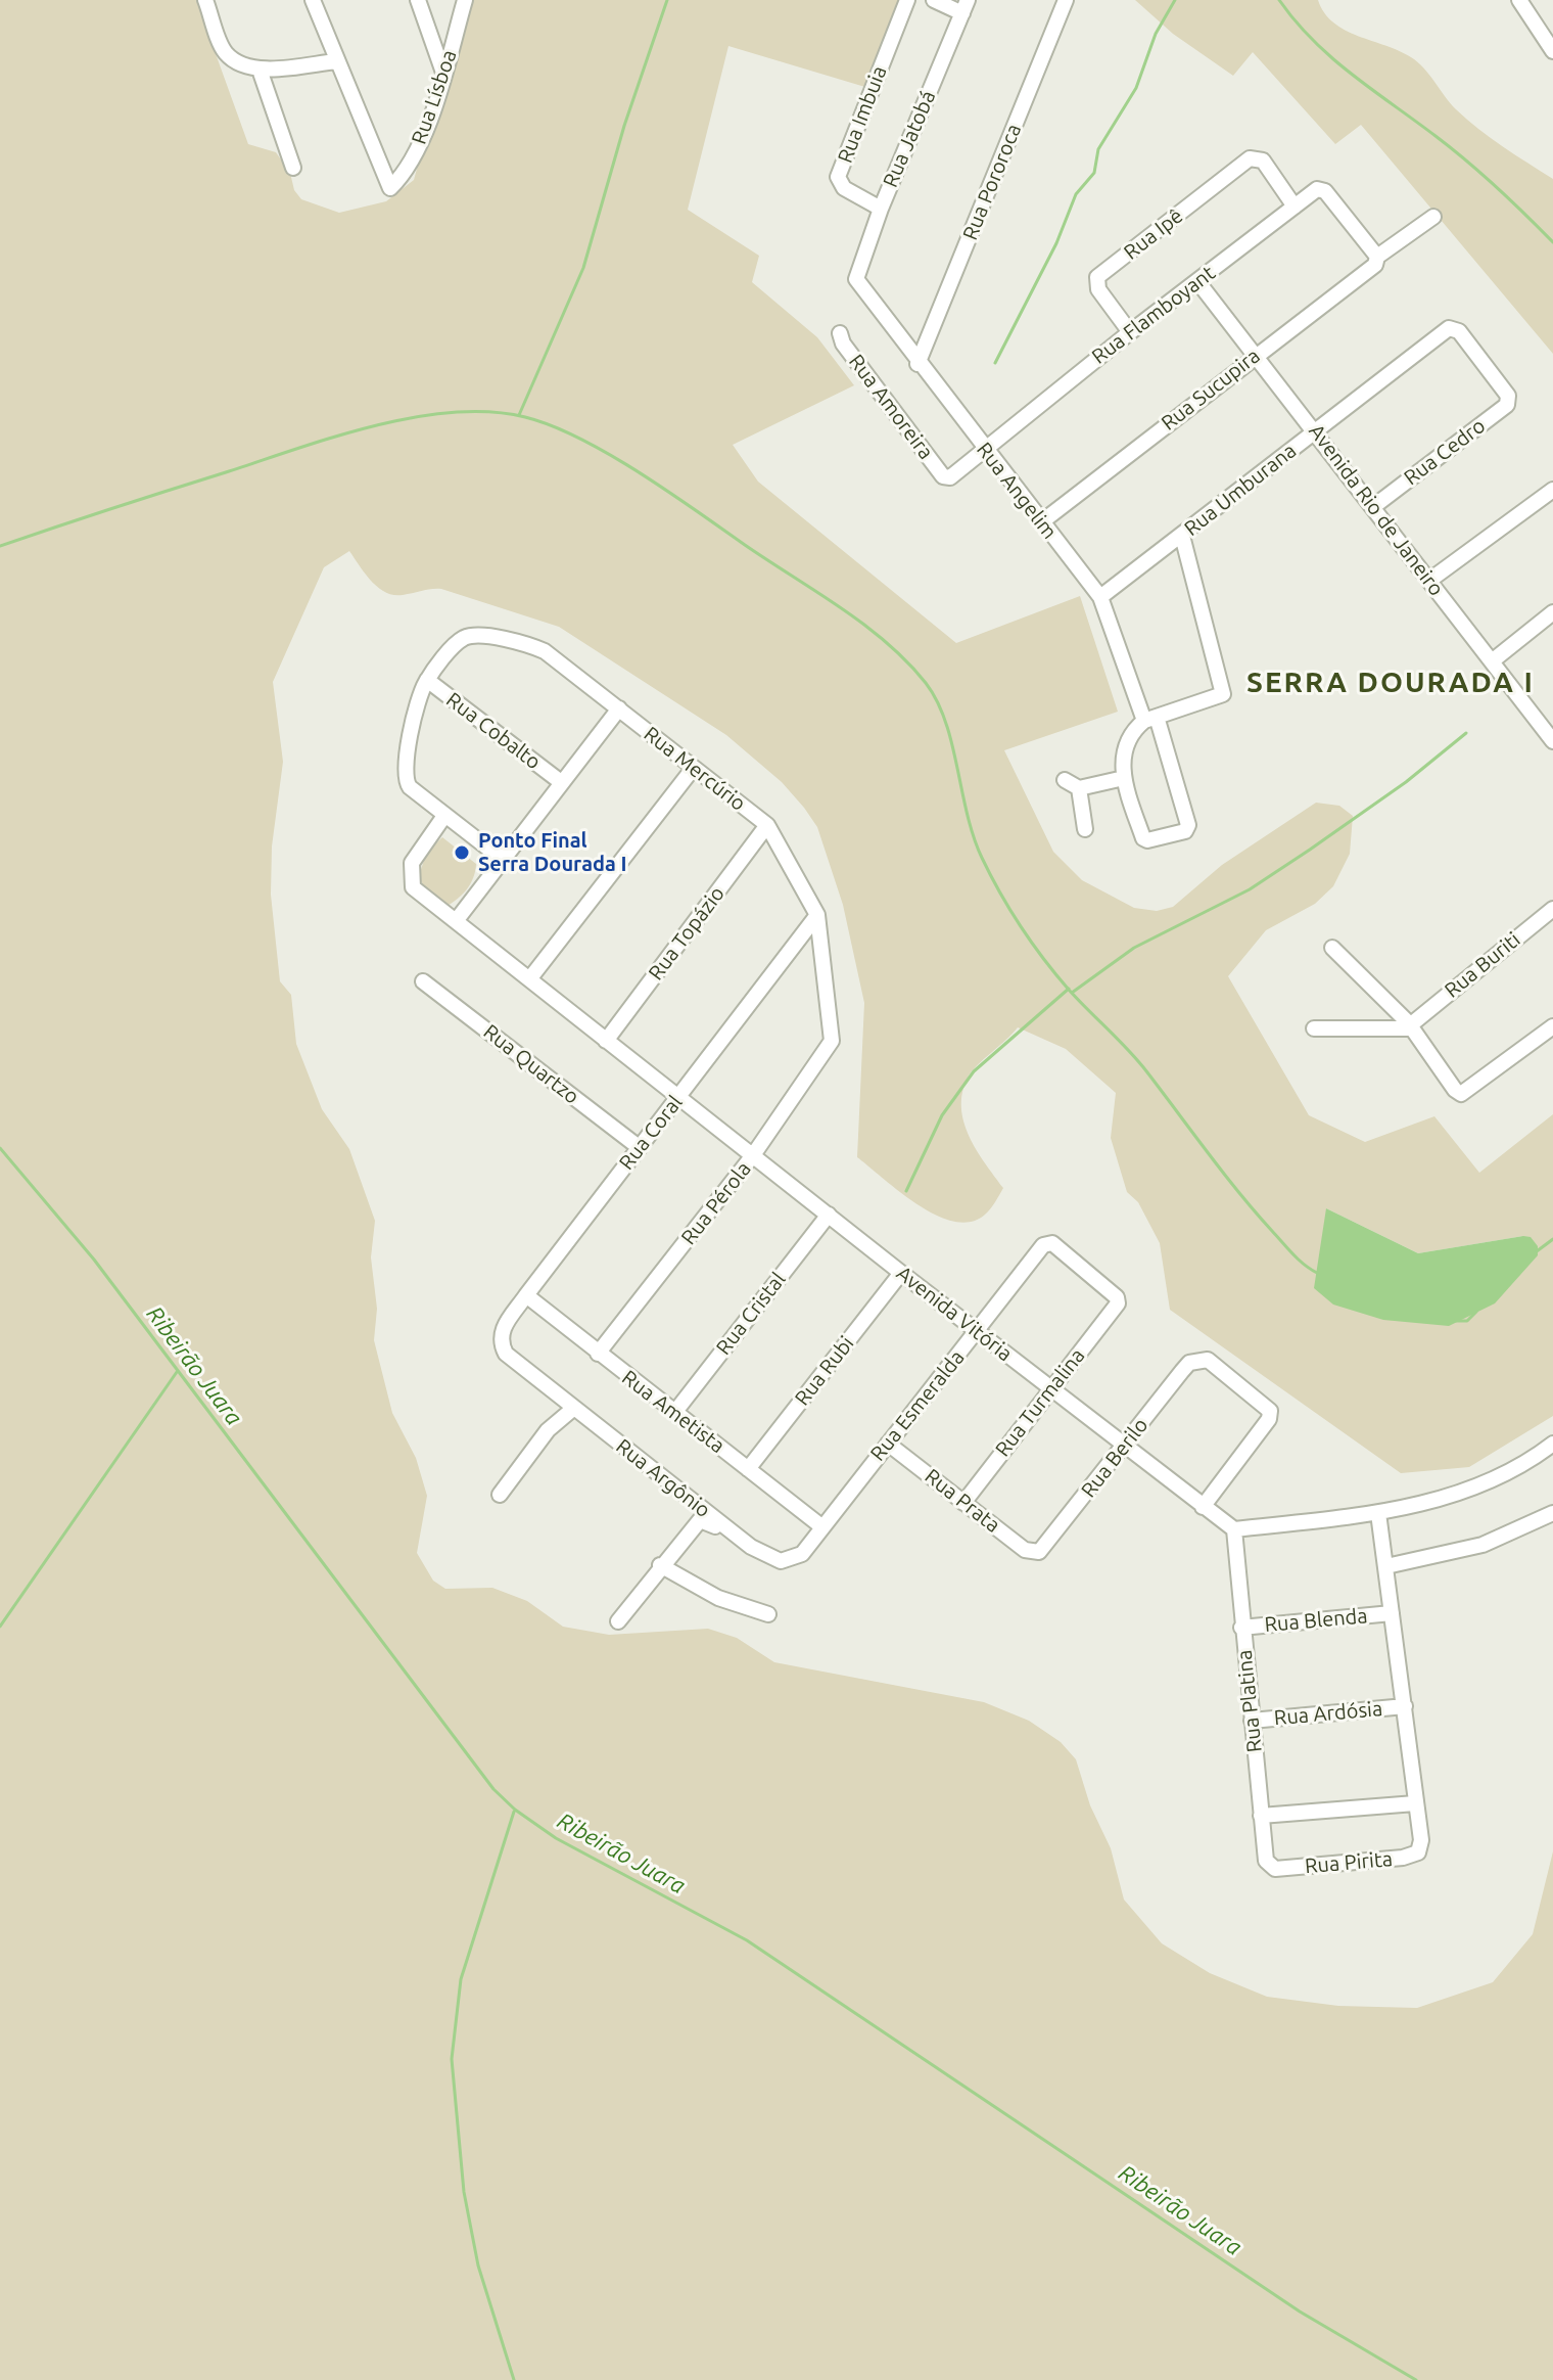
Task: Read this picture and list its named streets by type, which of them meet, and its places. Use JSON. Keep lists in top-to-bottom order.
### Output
{
  "streets": {
    "street": [
      "Rua Lísboa",
      "Rua Imbuia",
      "Rua Jatobá",
      "Rua Pororoca",
      "Rua Ipê",
      "Rua Flamboyant",
      "Rua Sucupira",
      "Rua Amoreira",
      "Rua Cedro",
      "Rua Umburana",
      "Rua Angelim",
      "Avenida Rio de Janeiro",
      "Rua Cobalto",
      "Rua Mercúrio",
      "Rua Topázio",
      "Rua Buriti",
      "Rua Quartzo",
      "Rua Coral",
      "Rua Pérola",
      "Rua Cristal",
      "Avenida Vitória",
      "Rua Rubi",
      "Rua Turmalina",
      "Rua Esmeralda",
      "Rua Ametista",
      "Rua Berilo",
      "Rua Argônio",
      "Rua Prata",
      "Rua Blenda",
      "Rua Platina",
      "Rua Ardósia",
      "Rua Pirita"
    ]
  },
  "crossings": [
    ["Rua Imbuia", "Rua Jatobá"],
    ["Rua Jatobá", "Rua Angelim"],
    ["Rua Pororoca", "Rua Angelim"],
    ["Rua Ipê", "Rua Flamboyant"],
    ["Rua Flamboyant", "Rua Sucupira"],
    ["Rua Flamboyant", "Rua Amoreira"],
    ["Rua Flamboyant", "Rua Angelim"],
    ["Rua Flamboyant", "Avenida Rio de Janeiro"],
    ["Rua Sucupira", "Rua Angelim"],
    ["Rua Sucupira", "Avenida Rio de Janeiro"],
    ["Rua Amoreira", "Rua Angelim"],
    ["Rua Cedro", "Rua Umburana"],
    ["Rua Cedro", "Avenida Rio de Janeiro"],
    ["Rua Umburana", "Rua Angelim"],
    ["Rua Umburana", "Avenida Rio de Janeiro"],
    ["Rua Cobalto", "Rua Mercúrio"],
    ["Rua Mercúrio", "Rua Topázio"],
    ["Rua Mercúrio", "Rua Coral"],
    ["Rua Mercúrio", "Rua Pérola"],
    ["Rua Topázio", "Avenida Vitória"],
    ["Rua Quartzo", "Rua Coral"],
    ["Rua Coral", "Avenida Vitória"],
    ["Rua Coral", "Rua Ametista"],
    ["Rua Coral", "Rua Argônio"],
    ["Rua Pérola", "Avenida Vitória"],
    ["Rua Pérola", "Rua Ametista"],
    ["Rua Cristal", "Avenida Vitória"],
    ["Rua Cristal", "Rua Ametista"],
    ["Avenida Vitória", "Rua Rubi"],
    ["Avenida Vitória", "Rua Turmalina"],
    ["Avenida Vitória", "Rua Esmeralda"],
    ["Avenida Vitória", "Rua Berilo"],
    ["Avenida Vitória", "Rua Platina"],
    ["Rua Rubi", "Rua Ametista"],
    ["Rua Turmalina", "Rua Esmeralda"],
    ["Rua Turmalina", "Rua Prata"],
    ["Rua Esmeralda", "Rua Ametista"],
    ["Rua Esmeralda", "Rua Argônio"],
    ["Rua Esmeralda", "Rua Prata"],
    ["Rua Ametista", "Rua Argônio"],
    ["Rua Berilo", "Rua Prata"],
    ["Rua Blenda", "Rua Platina"],
    ["Rua Platina", "Rua Ardósia"],
    ["Rua Platina", "Rua Pirita"]
  ],
  "districts": ["SERRA DOURADA I"],
  "water": ["Ribeirão Juara"],
  "places": ["Ponto Final Serra Dourada I"]
}
